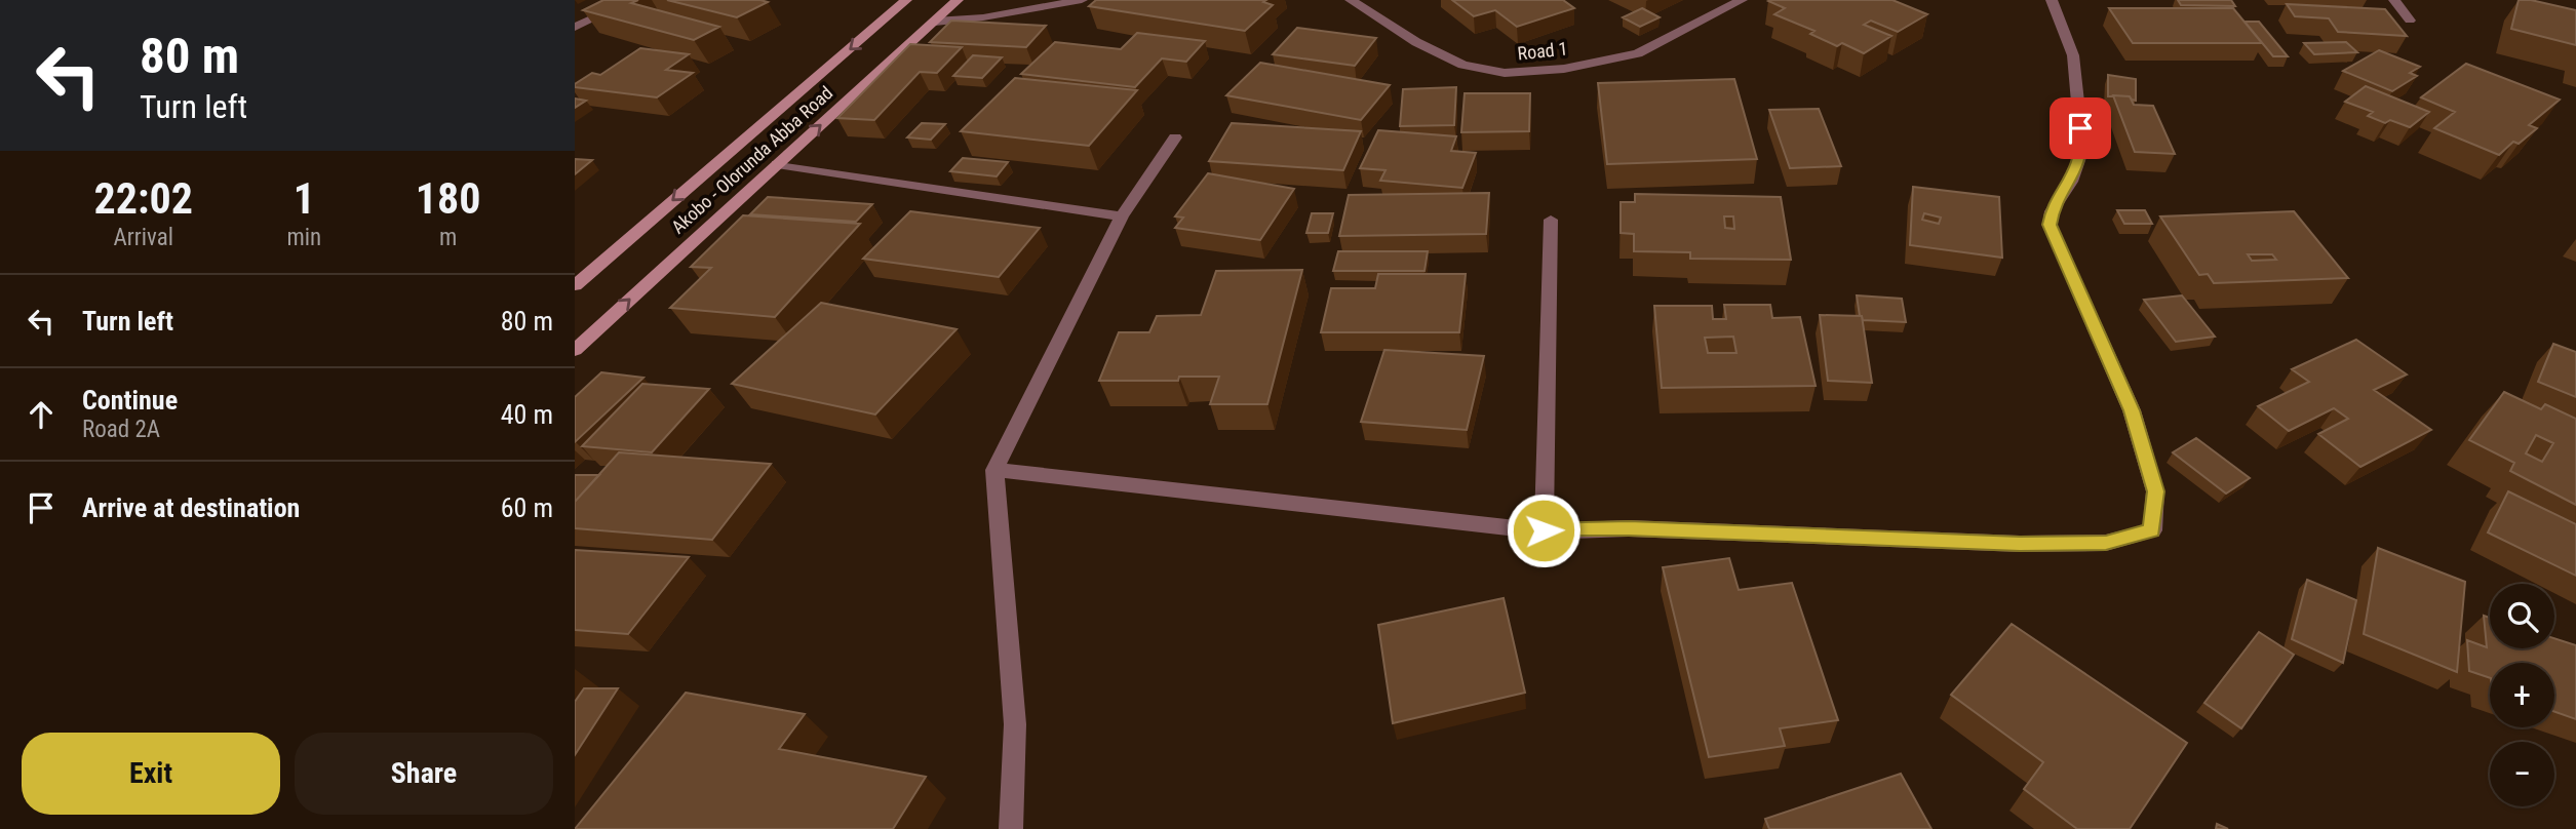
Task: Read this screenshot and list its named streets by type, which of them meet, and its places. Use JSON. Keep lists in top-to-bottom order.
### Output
{
  "streets": {
    "main road": ["Akobo - Olorunda Abba Road"],
    "street": ["Road 1"]
  },
  "page": {
    "turn": ["80 m", "Turn left"],
    "eta": [
      "22:02",
      "Arrival",
      "1",
      "min",
      "180",
      "m"
    ],
    "list": [
      {
        "name": "Turn left",
        "value": "80 m"
      },
      {
        "name": "Continue",
        "note": "Road 2A",
        "value": "40 m"
      },
      {
        "name": "Arrive at destination",
        "value": "60 m"
      }
    ],
    "map_buttons": ["+", "−"],
    "buttons": ["Exit", "Share"]
  }
}
